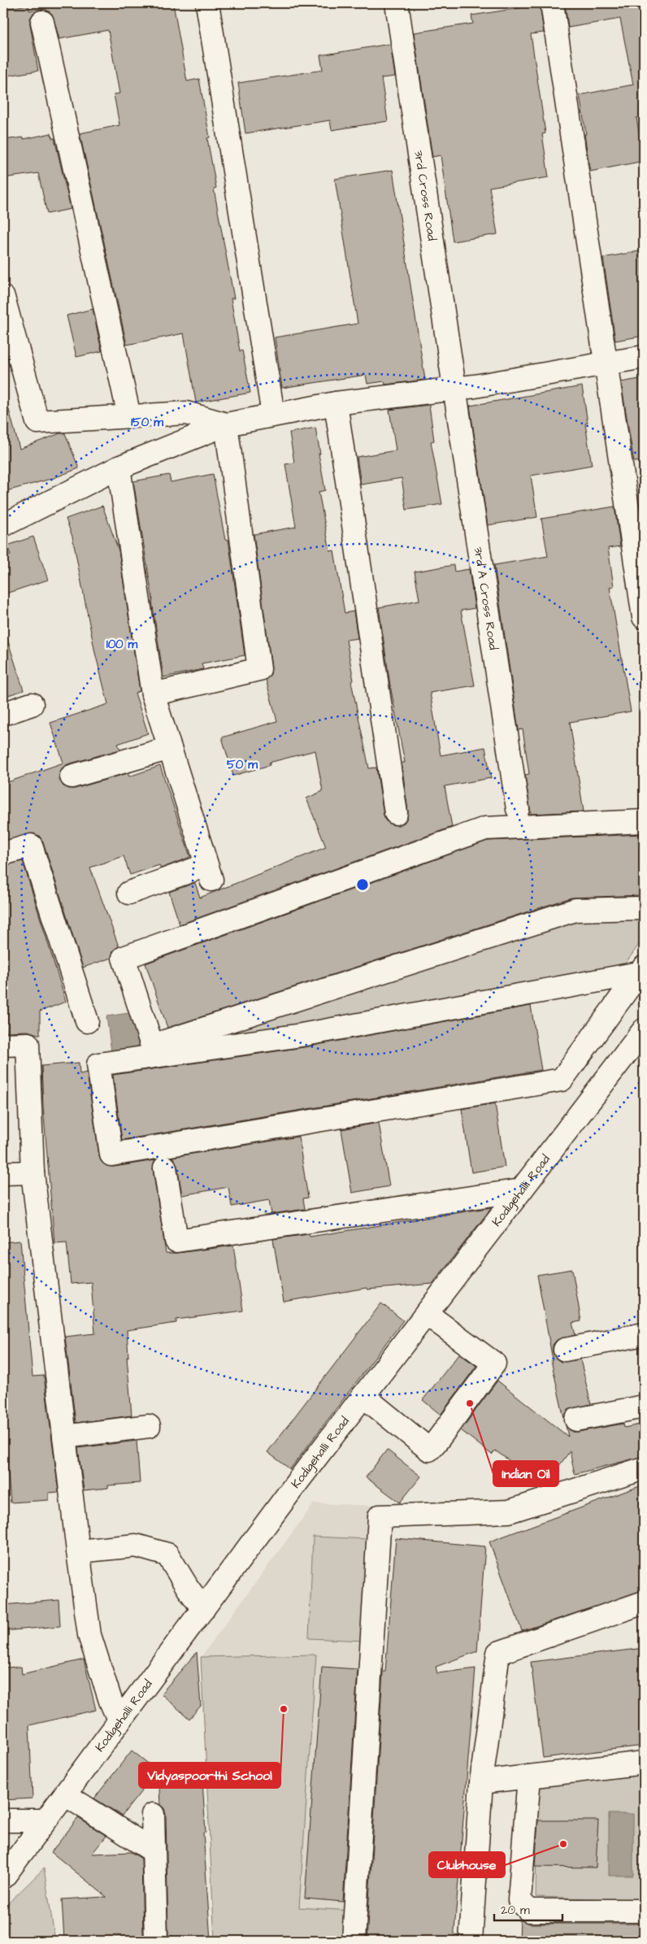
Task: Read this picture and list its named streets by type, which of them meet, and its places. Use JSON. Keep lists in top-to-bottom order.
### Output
{
  "streets": {
    "street": ["3rd Cross Road", "3rd A Cross Road", "Kodigehalli Road"]
  },
  "crossings": [
    ["3rd Cross Road", "3rd A Cross Road"]
  ],
  "places": ["Indian Oil", "Vidyaspoorthi School", "Clubhouse"],
  "scale_bar": "20 m",
  "rings": ["150 m", "100 m", "50 m"]
}
